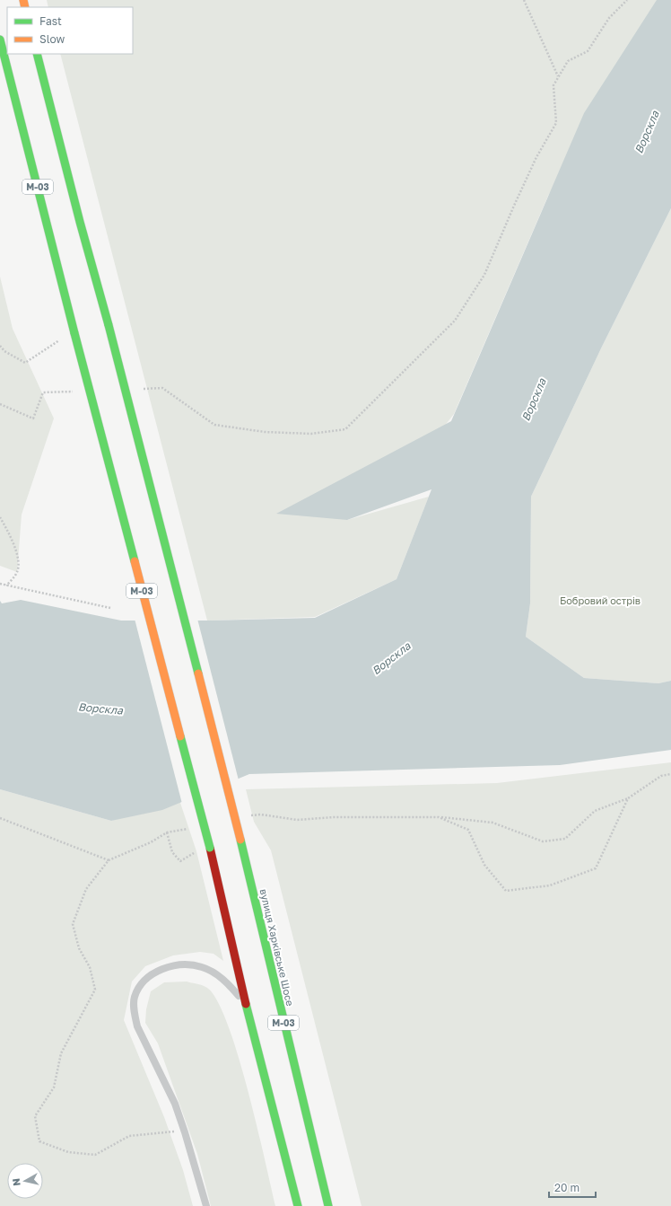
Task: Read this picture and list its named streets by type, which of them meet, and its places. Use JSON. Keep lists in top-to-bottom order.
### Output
{
  "streets": {
    "highway": ["М-03", "вулиця Харківське Шосе"]
  },
  "water": ["Ворскла"],
  "parks": ["Бобровий острів"],
  "legend": ["Fast", "Slow"],
  "scale_bar": "20 m",
  "north": "left"
}
